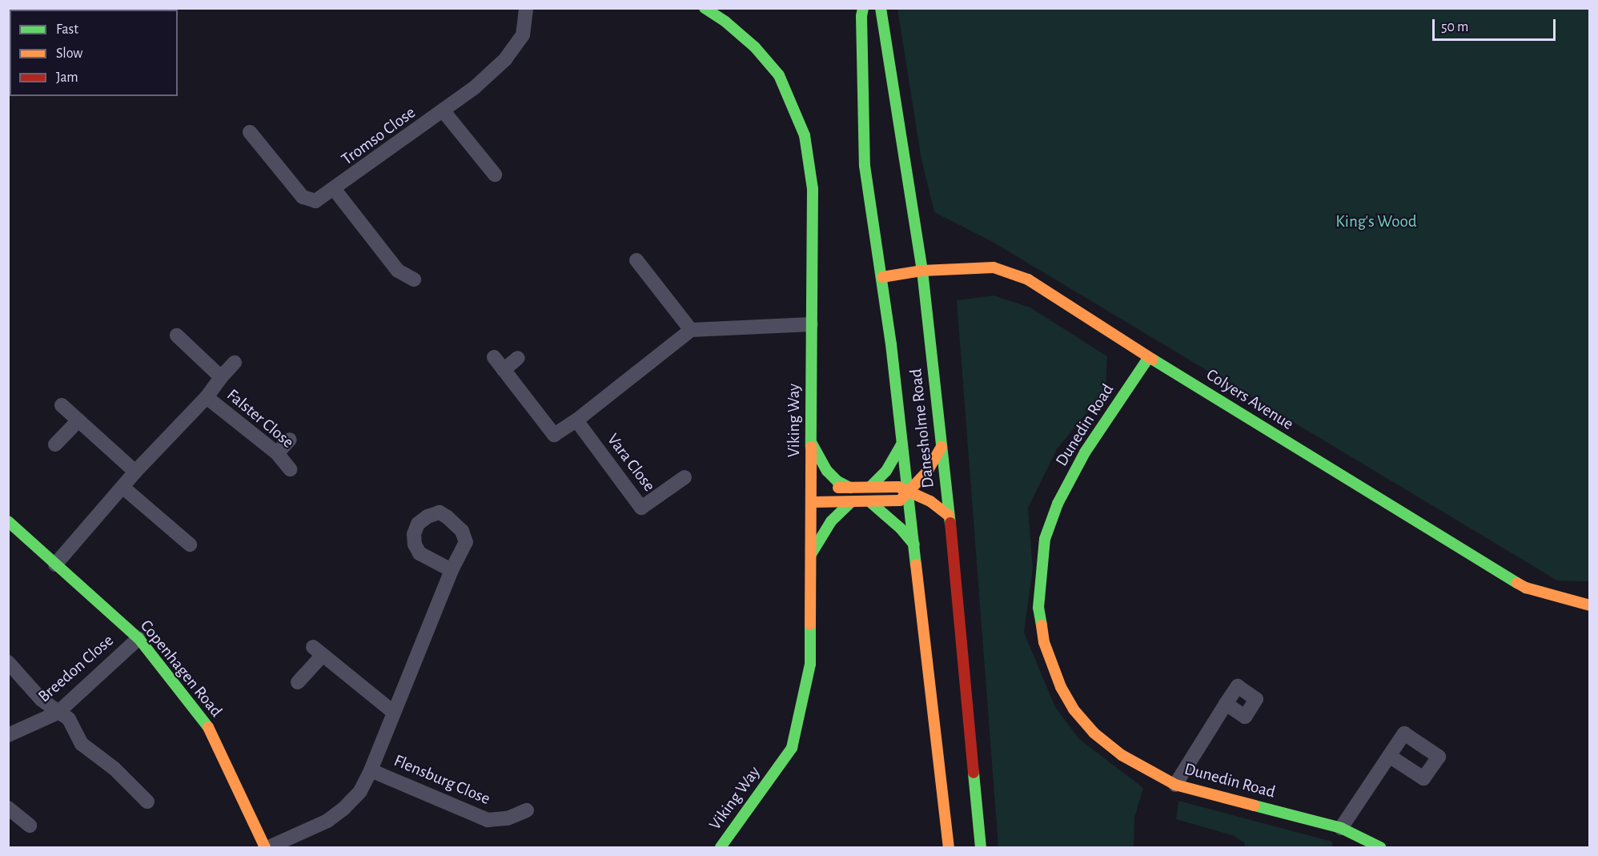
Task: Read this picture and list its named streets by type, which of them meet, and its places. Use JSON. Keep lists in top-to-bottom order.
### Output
{
  "streets": {
    "street": [
      "Tromso Close",
      "Colyers Avenue",
      "Falster Close",
      "Viking Way",
      "Dunedin Road",
      "Danesholme Road",
      "Vara Close",
      "Breedon Close",
      "Copenhagen Road",
      "Flensburg Close"
    ]
  },
  "crossings": [
    ["Colyers Avenue", "Dunedin Road"],
    ["Colyers Avenue", "Danesholme Road"],
    ["Falster Close", "Copenhagen Road"],
    ["Breedon Close", "Copenhagen Road"]
  ],
  "parks": ["King's Wood"],
  "legend": ["Fast", "Slow", "Jam"],
  "scale_bar": "50 m"
}
